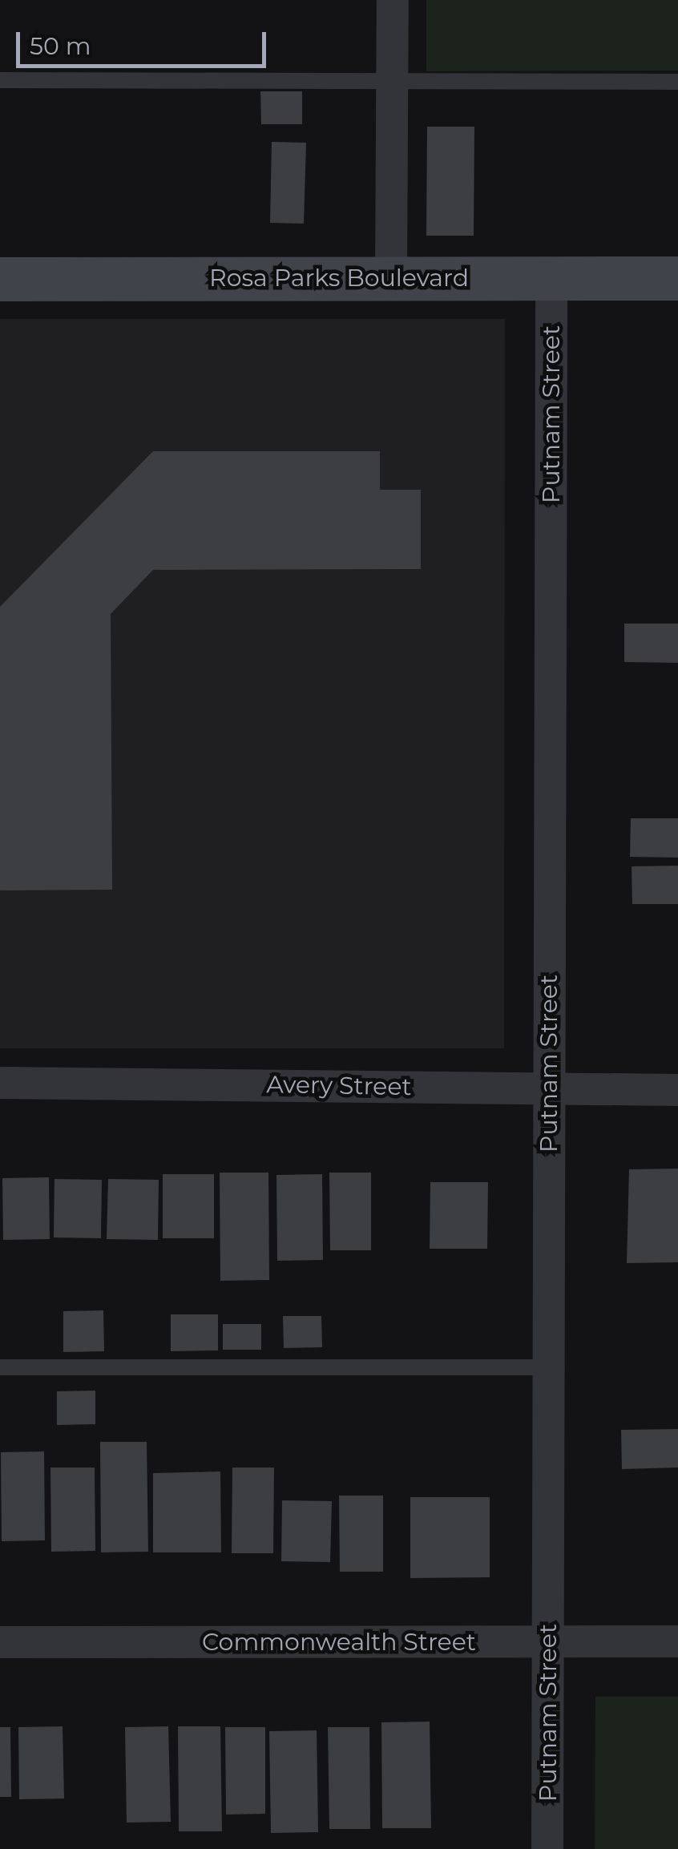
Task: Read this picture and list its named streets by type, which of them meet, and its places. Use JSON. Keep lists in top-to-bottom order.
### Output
{
  "streets": {
    "street": [
      "Rosa Parks Boulevard",
      "Putnam Street",
      "Avery Street",
      "Commonwealth Street"
    ]
  },
  "crossings": [
    ["Rosa Parks Boulevard", "Putnam Street"],
    ["Putnam Street", "Avery Street"],
    ["Putnam Street", "Commonwealth Street"]
  ],
  "scale_bar": "50 m"
}
